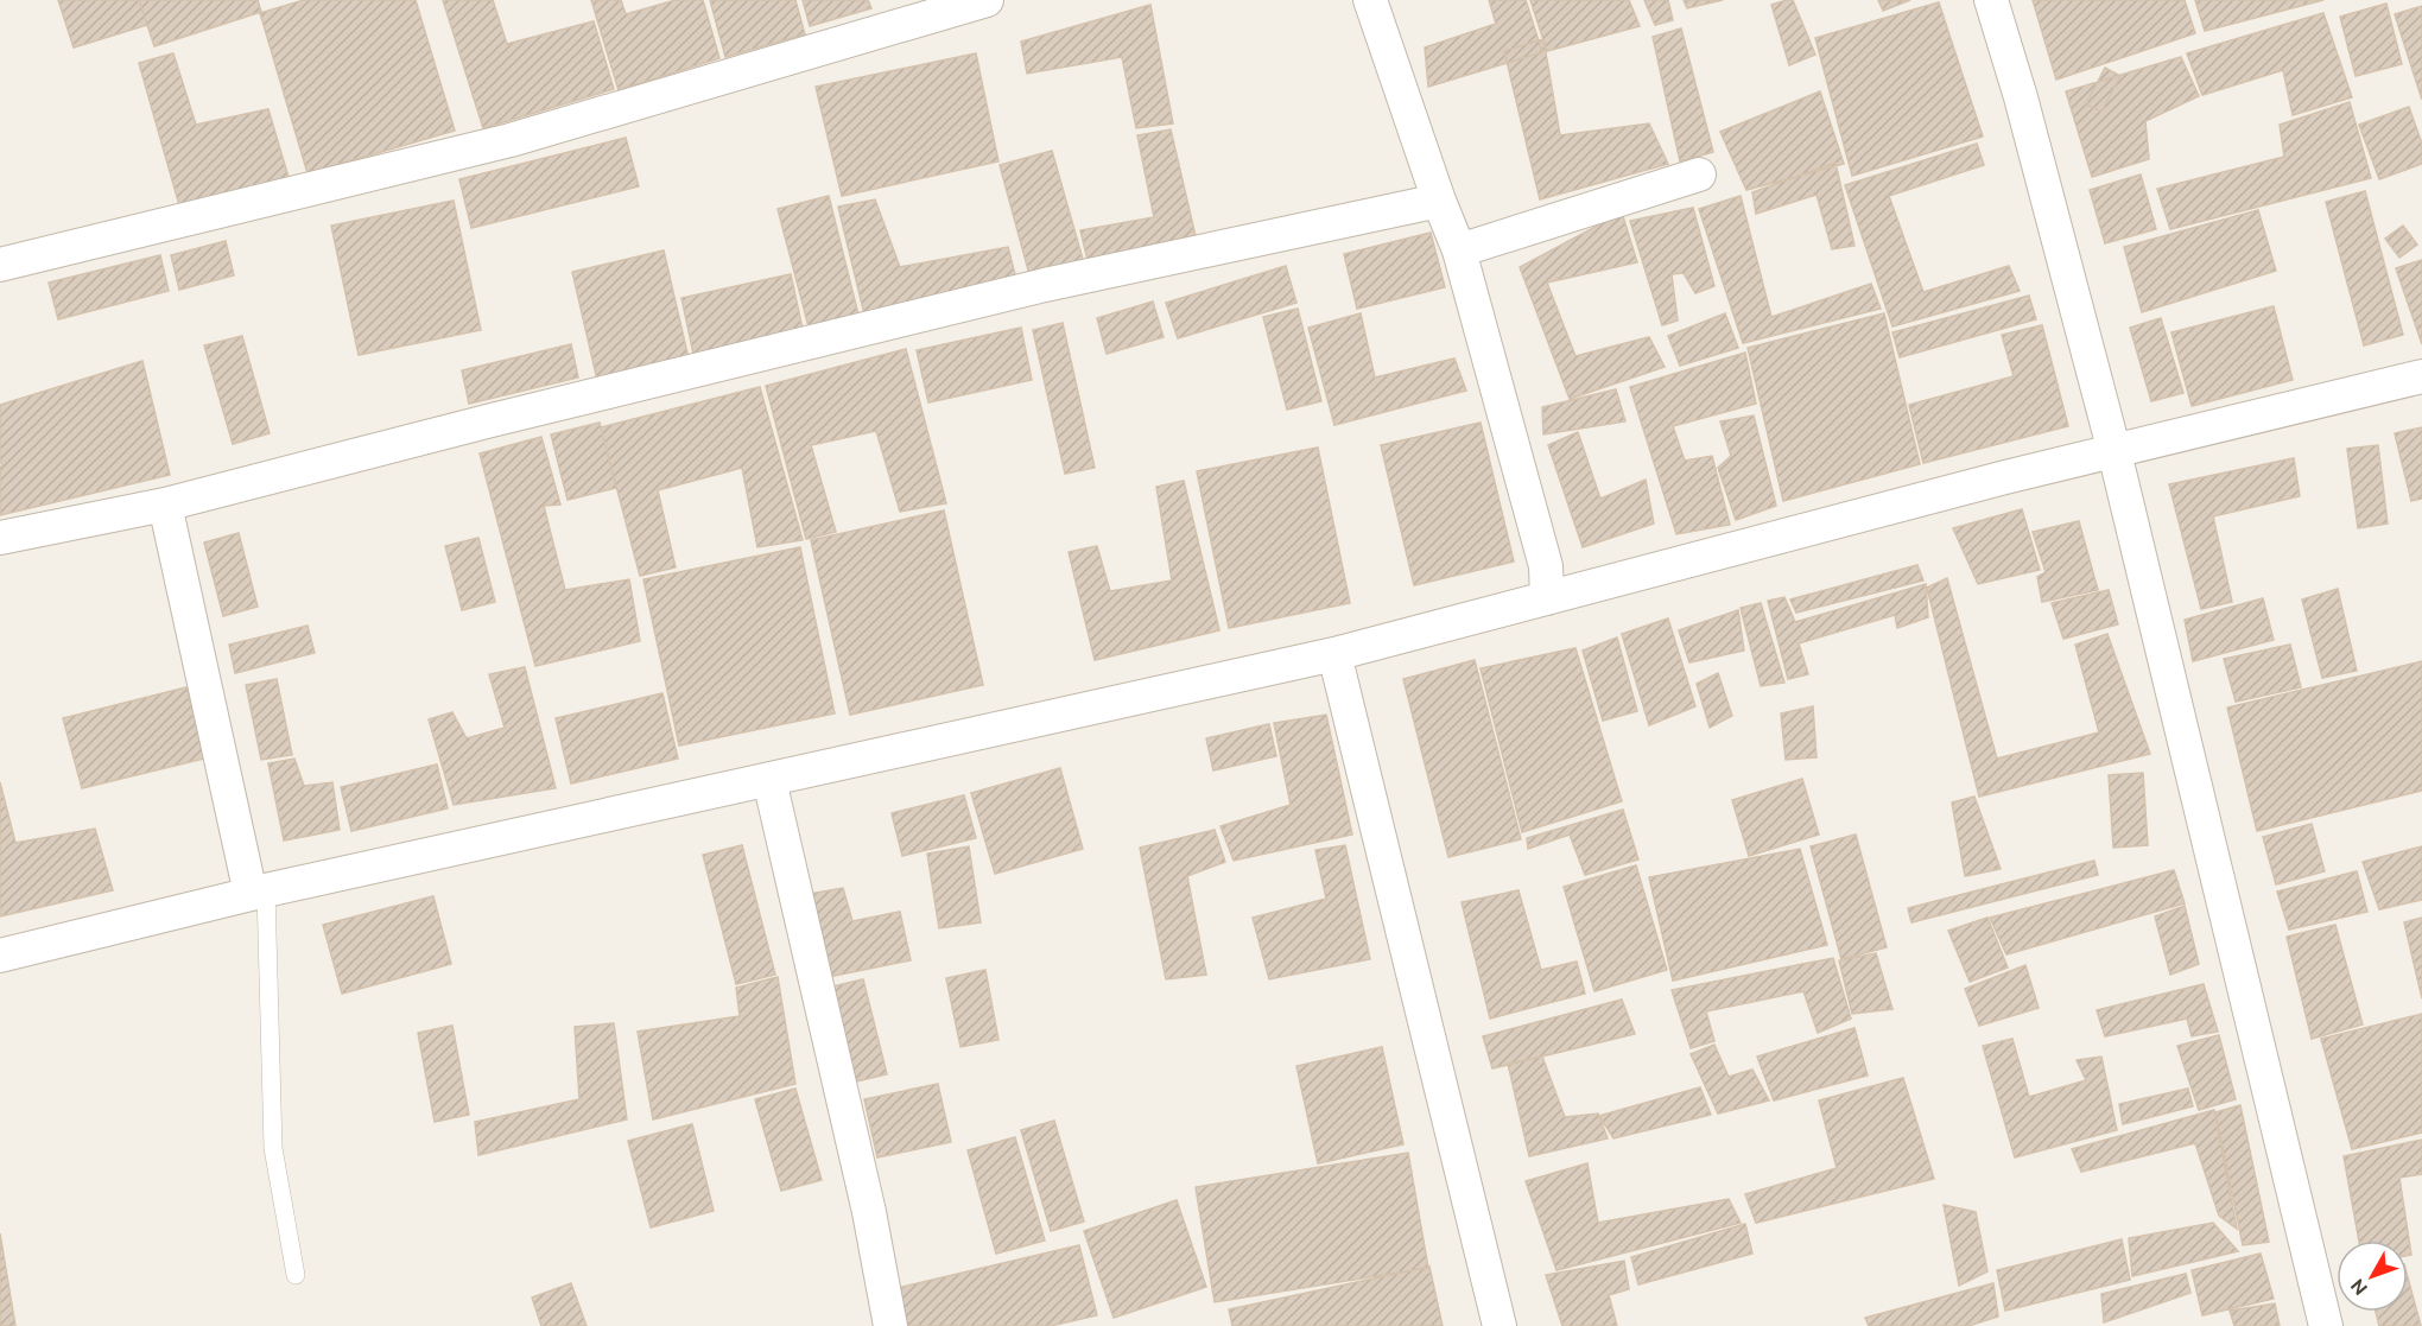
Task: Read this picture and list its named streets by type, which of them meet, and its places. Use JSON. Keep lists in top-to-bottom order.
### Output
{
  "north": "bottom left"
}
